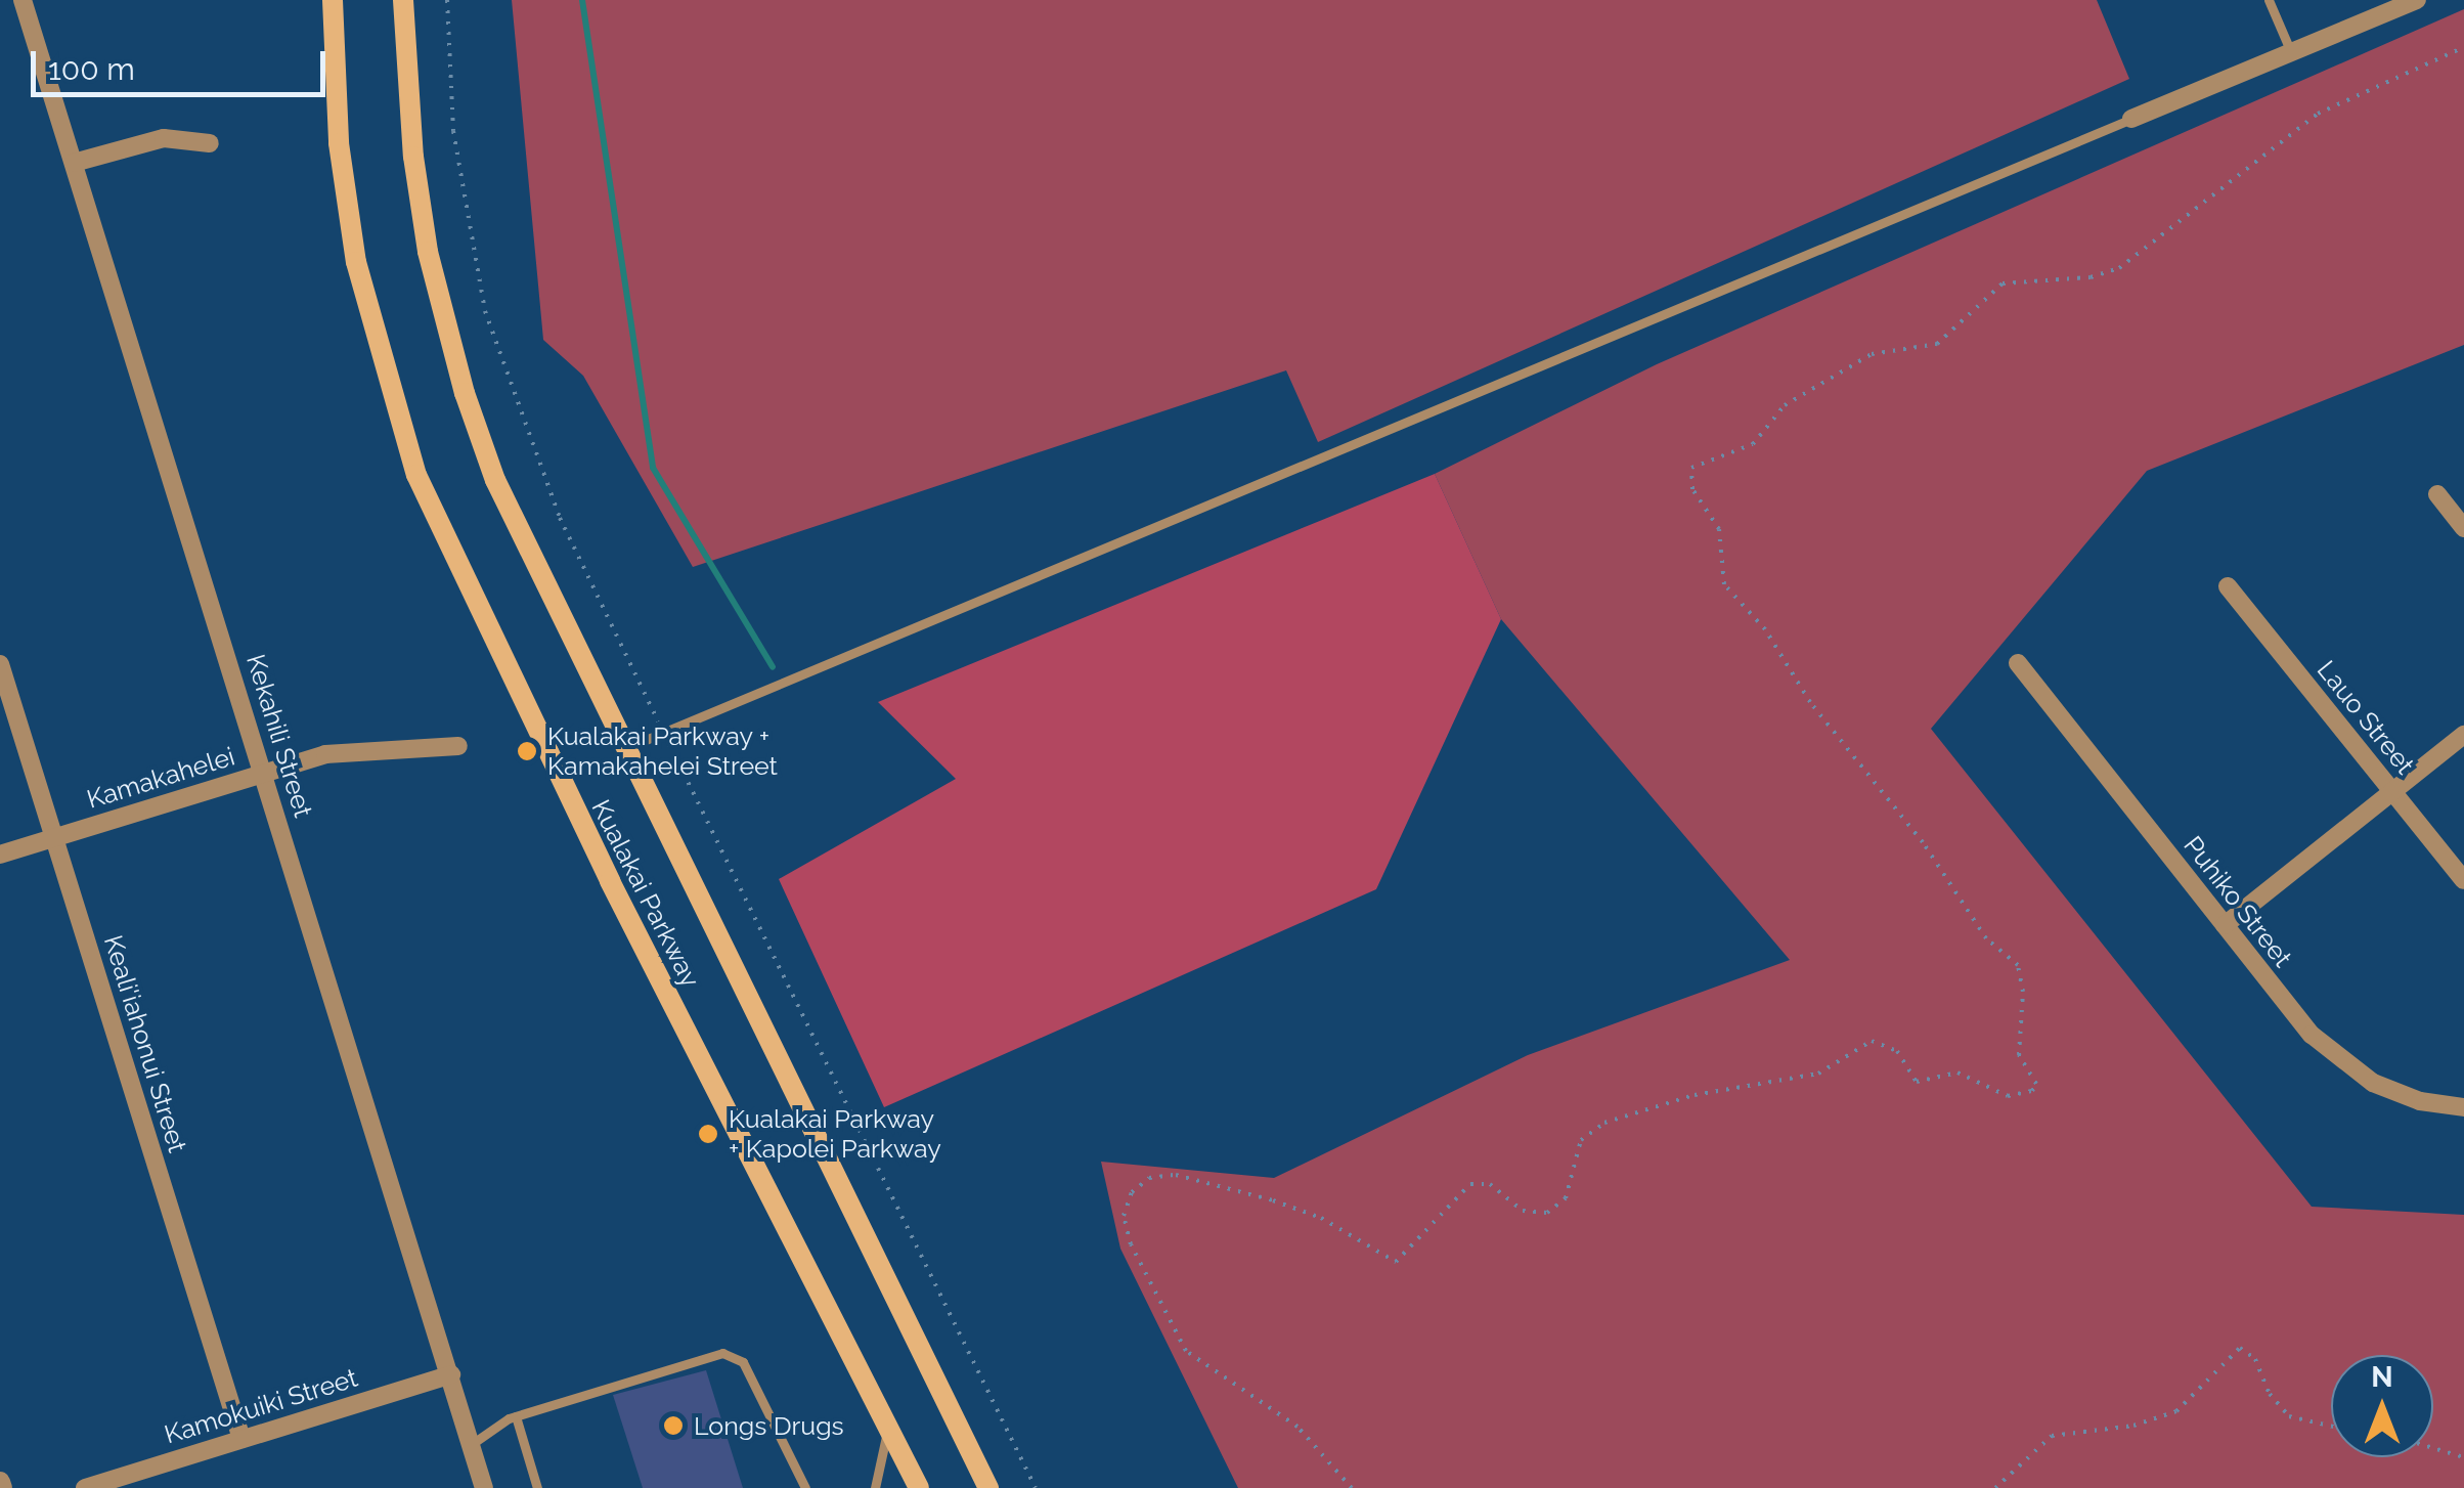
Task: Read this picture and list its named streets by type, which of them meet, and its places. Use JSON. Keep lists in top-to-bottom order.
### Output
{
  "streets": {
    "main road": ["Kualakai Parkway"],
    "street": [
      "Lauo Street",
      "Kekahili Street",
      "Kamakahelei",
      "Puhiko Street",
      "Keali'iahonui Street",
      "Kamokuiki Street"
    ]
  },
  "crossings": [
    ["Kekahili Street", "Kamakahelei"],
    ["Kekahili Street", "Kamokuiki Street"],
    ["Kamakahelei", "Keali'iahonui Street"],
    ["Keali'iahonui Street", "Kamokuiki Street"]
  ],
  "places": ["Kualakai Parkway + Kamakahelei Street", "Kualakai Parkway + Kapolei Parkway", "Longs Drugs"],
  "scale_bar": "100 m",
  "north": "top"
}
